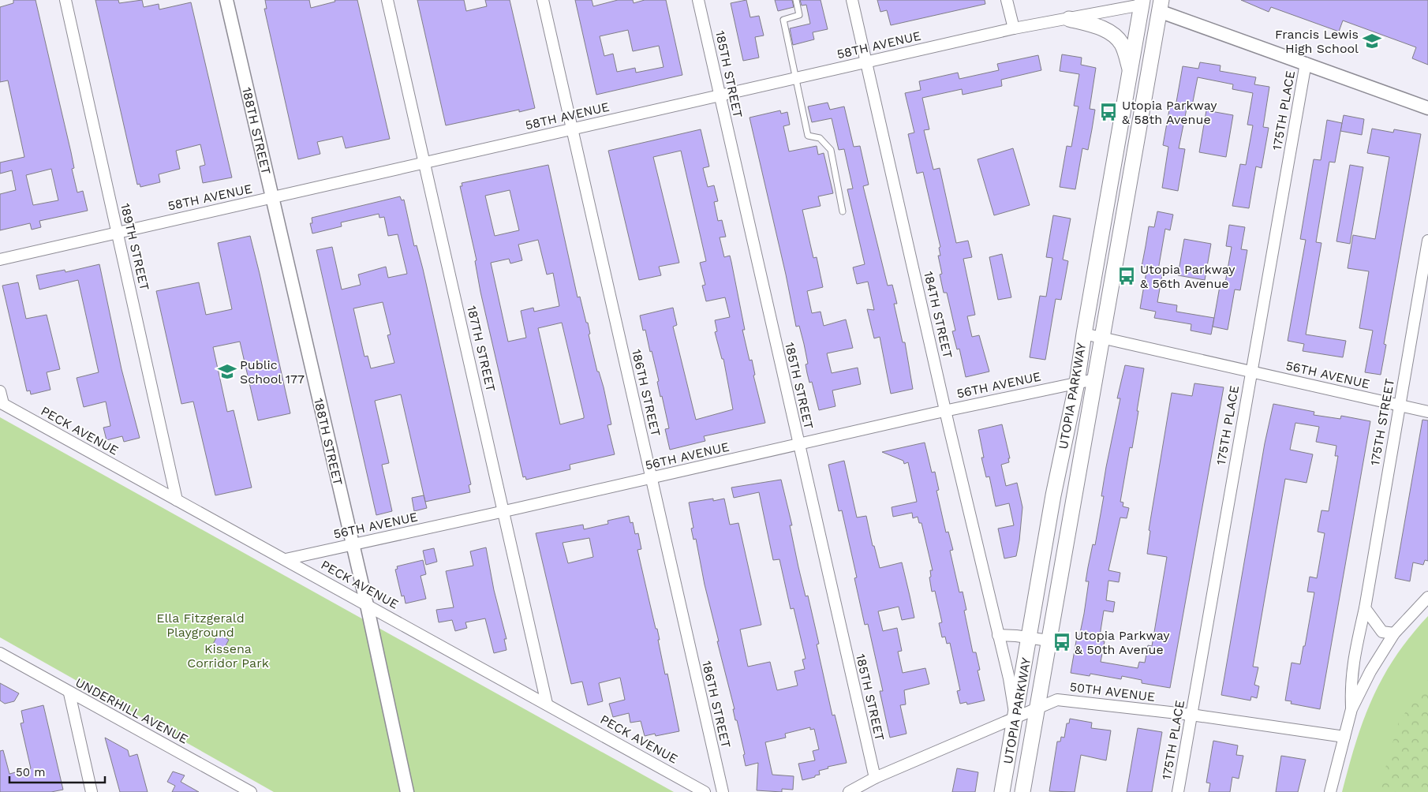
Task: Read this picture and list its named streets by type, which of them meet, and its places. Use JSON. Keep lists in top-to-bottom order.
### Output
{
  "streets": {
    "main road": ["UTOPIA PARKWAY"],
    "street": [
      "58TH AVENUE",
      "185TH STREET",
      "175TH PLACE",
      "188TH STREET",
      "189TH STREET",
      "184TH STREET",
      "187TH STREET",
      "56TH AVENUE",
      "186TH STREET",
      "175TH STREET",
      "PECK AVENUE",
      "50TH AVENUE",
      "UNDERHILL AVENUE"
    ]
  },
  "crossings": [
    ["58TH AVENUE", "185TH STREET"],
    ["58TH AVENUE", "188TH STREET"],
    ["58TH AVENUE", "189TH STREET"],
    ["58TH AVENUE", "184TH STREET"],
    ["58TH AVENUE", "187TH STREET"],
    ["58TH AVENUE", "186TH STREET"],
    ["58TH AVENUE", "UTOPIA PARKWAY"],
    ["185TH STREET", "56TH AVENUE"],
    ["185TH STREET", "50TH AVENUE"],
    ["175TH PLACE", "56TH AVENUE"],
    ["175TH PLACE", "50TH AVENUE"],
    ["188TH STREET", "56TH AVENUE"],
    ["188TH STREET", "PECK AVENUE"],
    ["189TH STREET", "PECK AVENUE"],
    ["184TH STREET", "56TH AVENUE"],
    ["184TH STREET", "UTOPIA PARKWAY"],
    ["184TH STREET", "50TH AVENUE"],
    ["187TH STREET", "56TH AVENUE"],
    ["187TH STREET", "PECK AVENUE"],
    ["56TH AVENUE", "186TH STREET"],
    ["56TH AVENUE", "UTOPIA PARKWAY"],
    ["56TH AVENUE", "175TH STREET"],
    ["56TH AVENUE", "PECK AVENUE"],
    ["UTOPIA PARKWAY", "50TH AVENUE"]
  ],
  "parks": ["Ella Fitzgerald Playground", "Kissena Corridor Park"],
  "places": {
    "school or university": ["Francis Lewis High School", "Public School 177"],
    "bus stop": ["Utopia Parkway & 58th Avenue", "Utopia Parkway & 56th Avenue", "Utopia Parkway & 50th Avenue"]
  },
  "scale_bar": "50 m"
}
